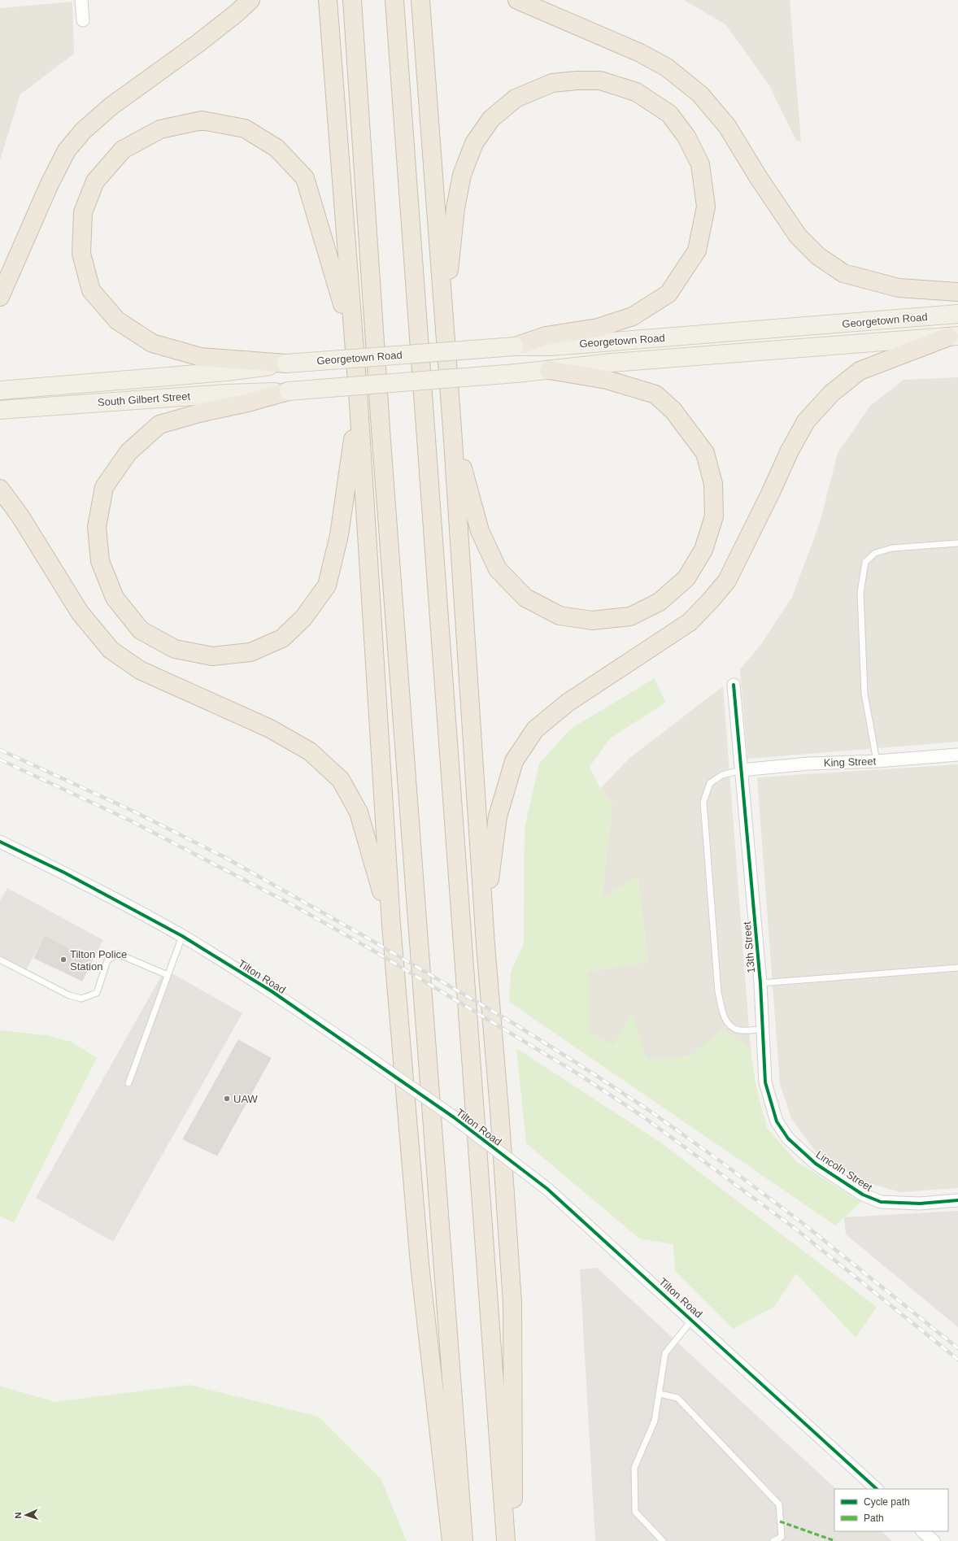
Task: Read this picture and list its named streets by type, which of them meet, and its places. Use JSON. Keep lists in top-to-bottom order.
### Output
{
  "streets": {
    "main road": ["Georgetown Road", "South Gilbert Street"],
    "street": [
      "King Street",
      "13th Street",
      "Tilton Road",
      "Lincoln Street"
    ]
  },
  "crossings": [
    ["Georgetown Road", "South Gilbert Street"],
    ["King Street", "13th Street"],
    ["13th Street", "Lincoln Street"]
  ],
  "places": ["Tilton Police Station", "UAW"],
  "legend": ["Cycle path", "Path"],
  "north": "left"
}
